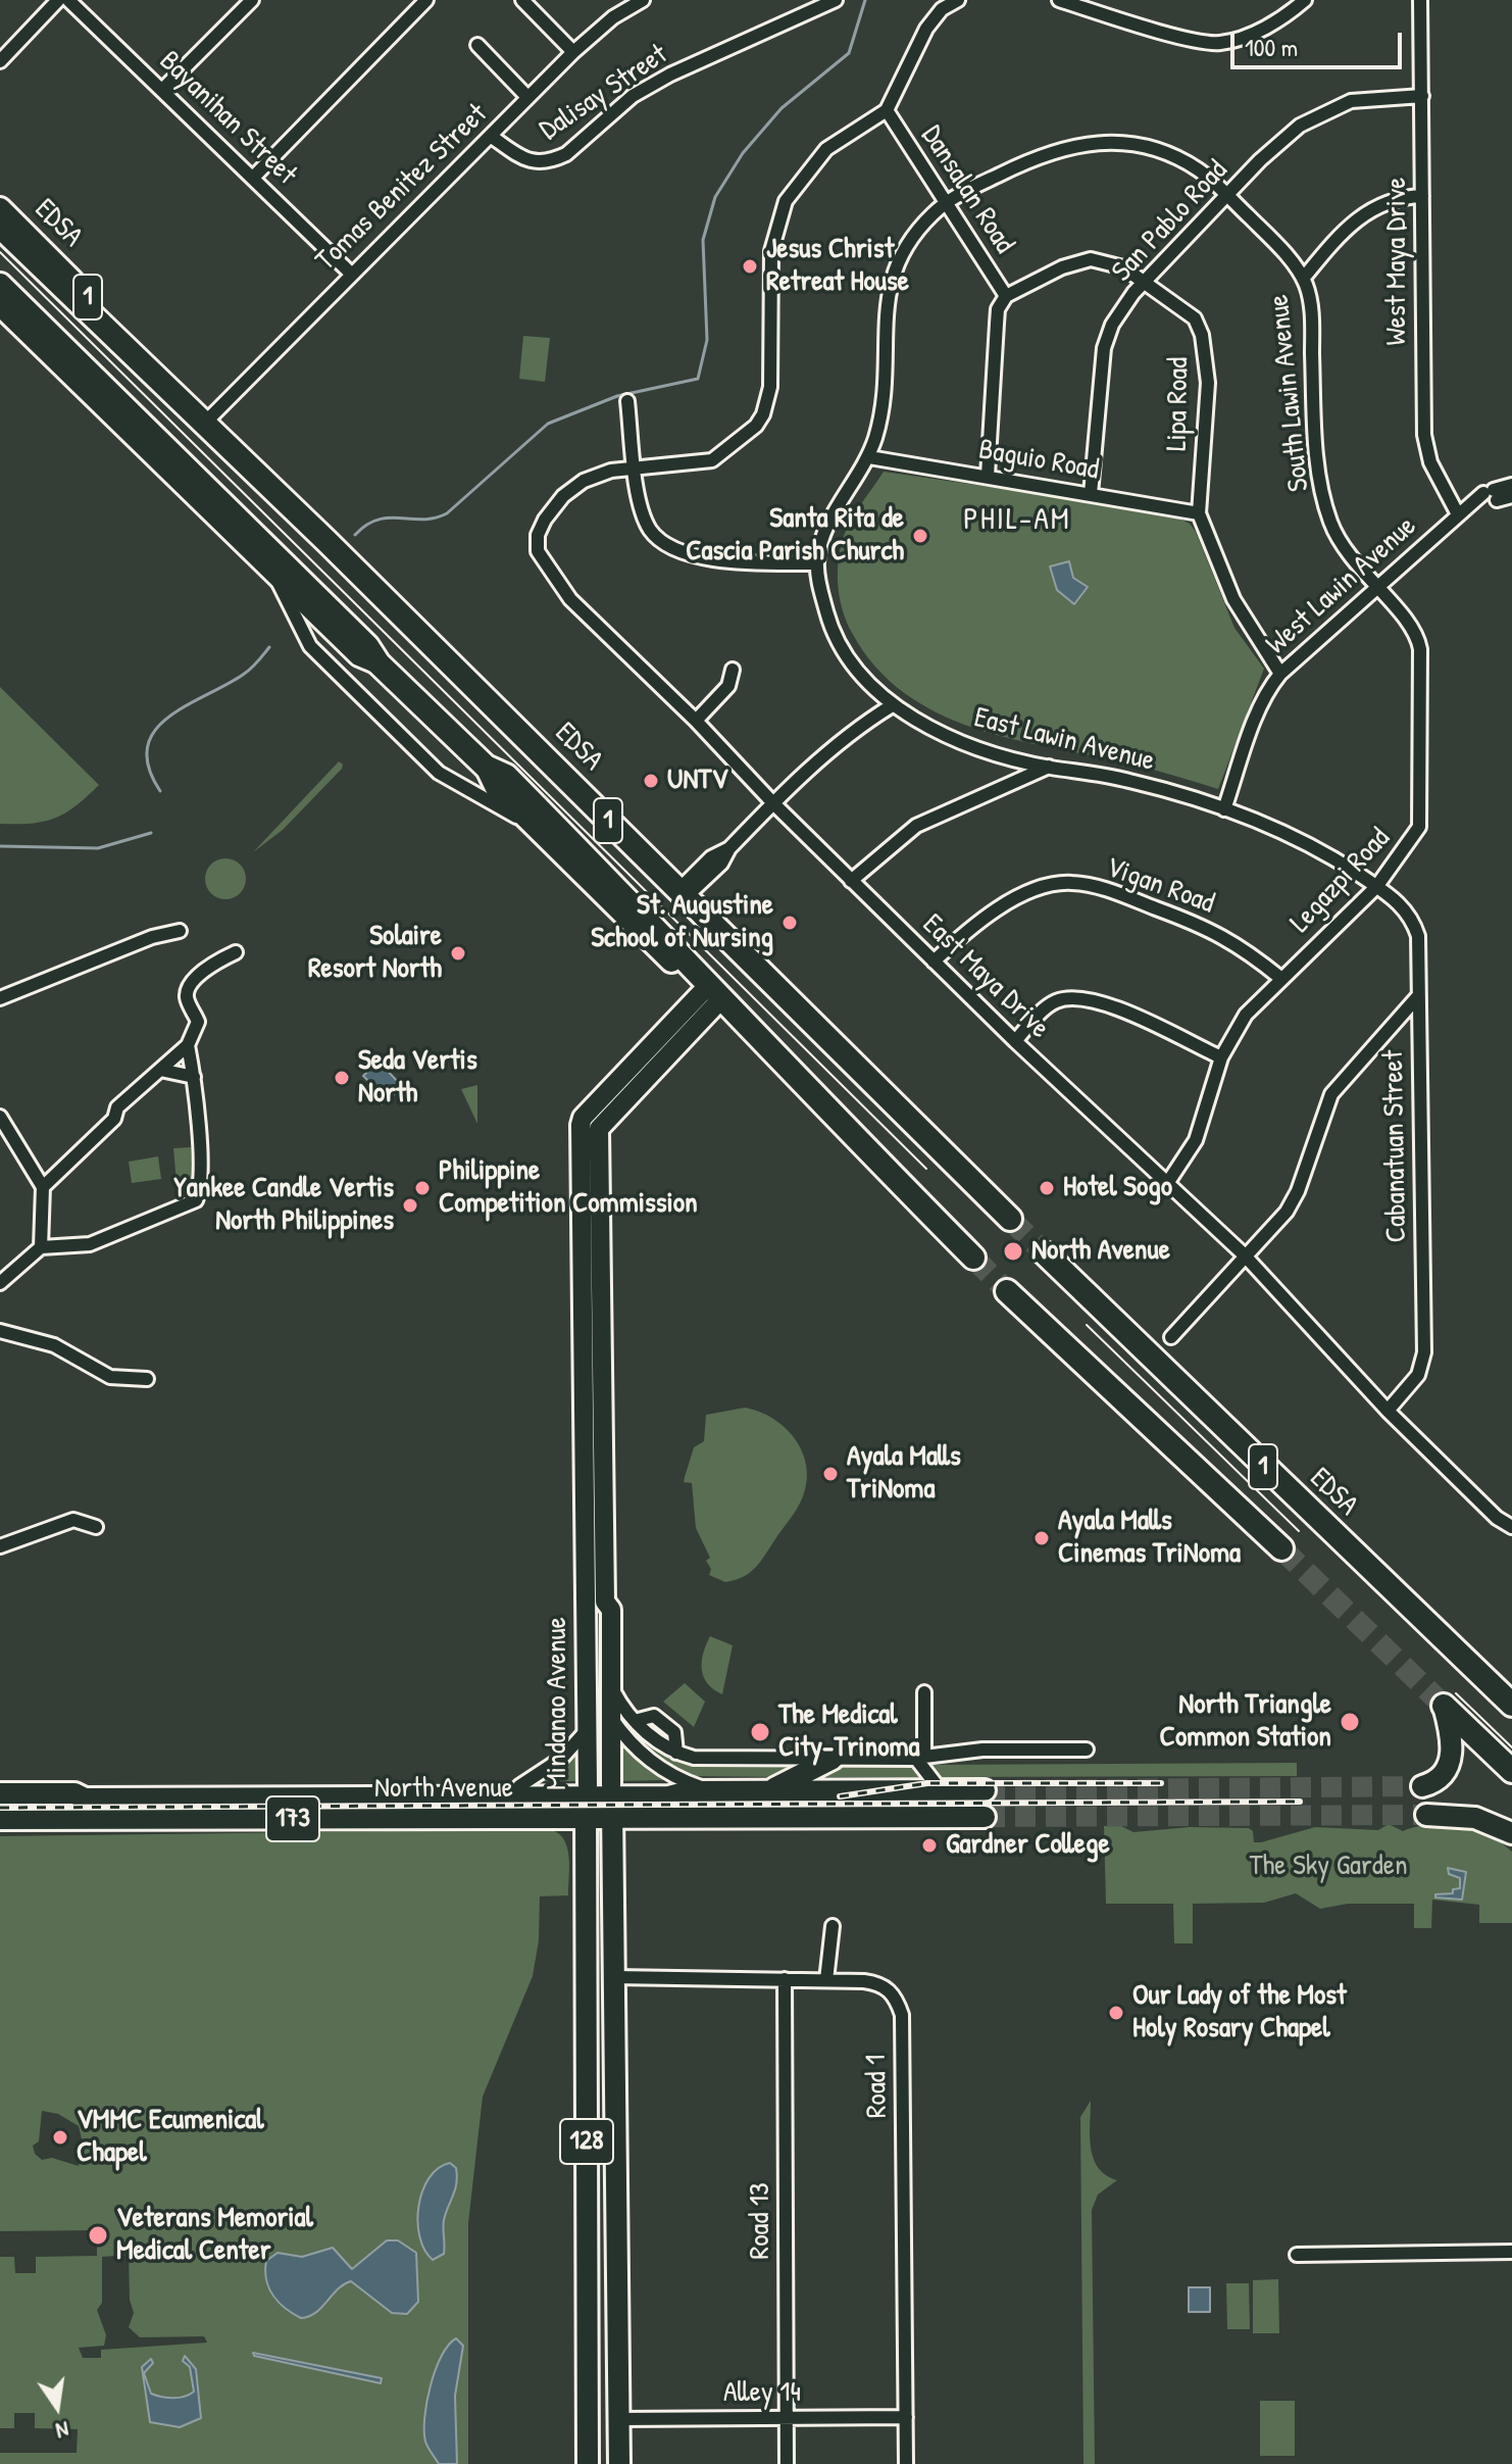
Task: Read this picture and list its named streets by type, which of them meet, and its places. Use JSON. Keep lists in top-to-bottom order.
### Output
{
  "streets": {
    "highway": ["EDSA", "1"],
    "main road": [
      "Mindanao Avenue",
      "North Avenue",
      "173",
      "128"
    ],
    "street": [
      "Dalisay Street",
      "Bayanihan Street",
      "Tomas Benitez Street",
      "Dansalan Road",
      "San Pablo Road",
      "West Maya Drive",
      "South Lawin Avenue",
      "Lipa Road",
      "Baguio Road",
      "West Lawin Avenue",
      "East Lawin Avenue",
      "Legazpi Road",
      "Vigan Road",
      "East Maya Drive",
      "Cabanatuan Street",
      "Road 1",
      "Road 13",
      "Alley 14"
    ]
  },
  "crossings": [
    ["Dalisay Street", "Tomas Benitez Street"],
    ["Bayanihan Street", "Tomas Benitez Street"],
    ["Tomas Benitez Street", "EDSA"],
    ["Dansalan Road", "South Lawin Avenue"],
    ["Dansalan Road", "Lipa Road"],
    ["Dansalan Road", "East Maya Drive"],
    ["San Pablo Road", "West Maya Drive"],
    ["San Pablo Road", "South Lawin Avenue"],
    ["San Pablo Road", "Lipa Road"],
    ["San Pablo Road", "Baguio Road"],
    ["West Maya Drive", "West Lawin Avenue"],
    ["1", "Mindanao Avenue"],
    ["South Lawin Avenue", "Baguio Road"],
    ["South Lawin Avenue", "West Lawin Avenue"],
    ["South Lawin Avenue", "East Lawin Avenue"],
    ["South Lawin Avenue", "Legazpi Road"],
    ["Lipa Road", "Baguio Road"],
    ["Lipa Road", "West Lawin Avenue"],
    ["West Lawin Avenue", "East Lawin Avenue"],
    ["West Lawin Avenue", "Legazpi Road"],
    ["East Lawin Avenue", "Legazpi Road"],
    ["East Lawin Avenue", "Cabanatuan Street"],
    ["Legazpi Road", "Vigan Road"],
    ["Legazpi Road", "East Maya Drive"],
    ["Legazpi Road", "Cabanatuan Street"],
    ["Vigan Road", "East Maya Drive"],
    ["East Maya Drive", "Cabanatuan Street"],
    ["Mindanao Avenue", "North Avenue"],
    ["Mindanao Avenue", "Road 1"],
    ["Mindanao Avenue", "Alley 14"],
    ["Road 1", "Road 13"],
    ["Road 1", "Alley 14"],
    ["Road 13", "Alley 14"]
  ],
  "districts": ["PHIL-AM"],
  "parks": ["The Sky Garden"],
  "places": [
    "Jesus Christ Retreat House",
    "Santa Rita de Cascia Parish Church",
    "UNTV",
    "St. Augustine School of Nursing",
    "Solaire Resort North",
    "Seda Vertis North",
    "Philippine Competition Commission",
    "Hotel Sogo",
    "Yankee Candle Vertis North Philippines",
    "North Avenue",
    "Ayala Malls TriNoma",
    "Ayala Malls Cinemas TriNoma",
    "North Triangle Common Station",
    "The Medical City-Trinoma",
    "Gardner College",
    "Our Lady of the Most Holy Rosary Chapel",
    "VMMC Ecumenical Chapel",
    "Veterans Memorial Medical Center"
  ],
  "scale_bar": "100 m",
  "north": "bottom"
}
